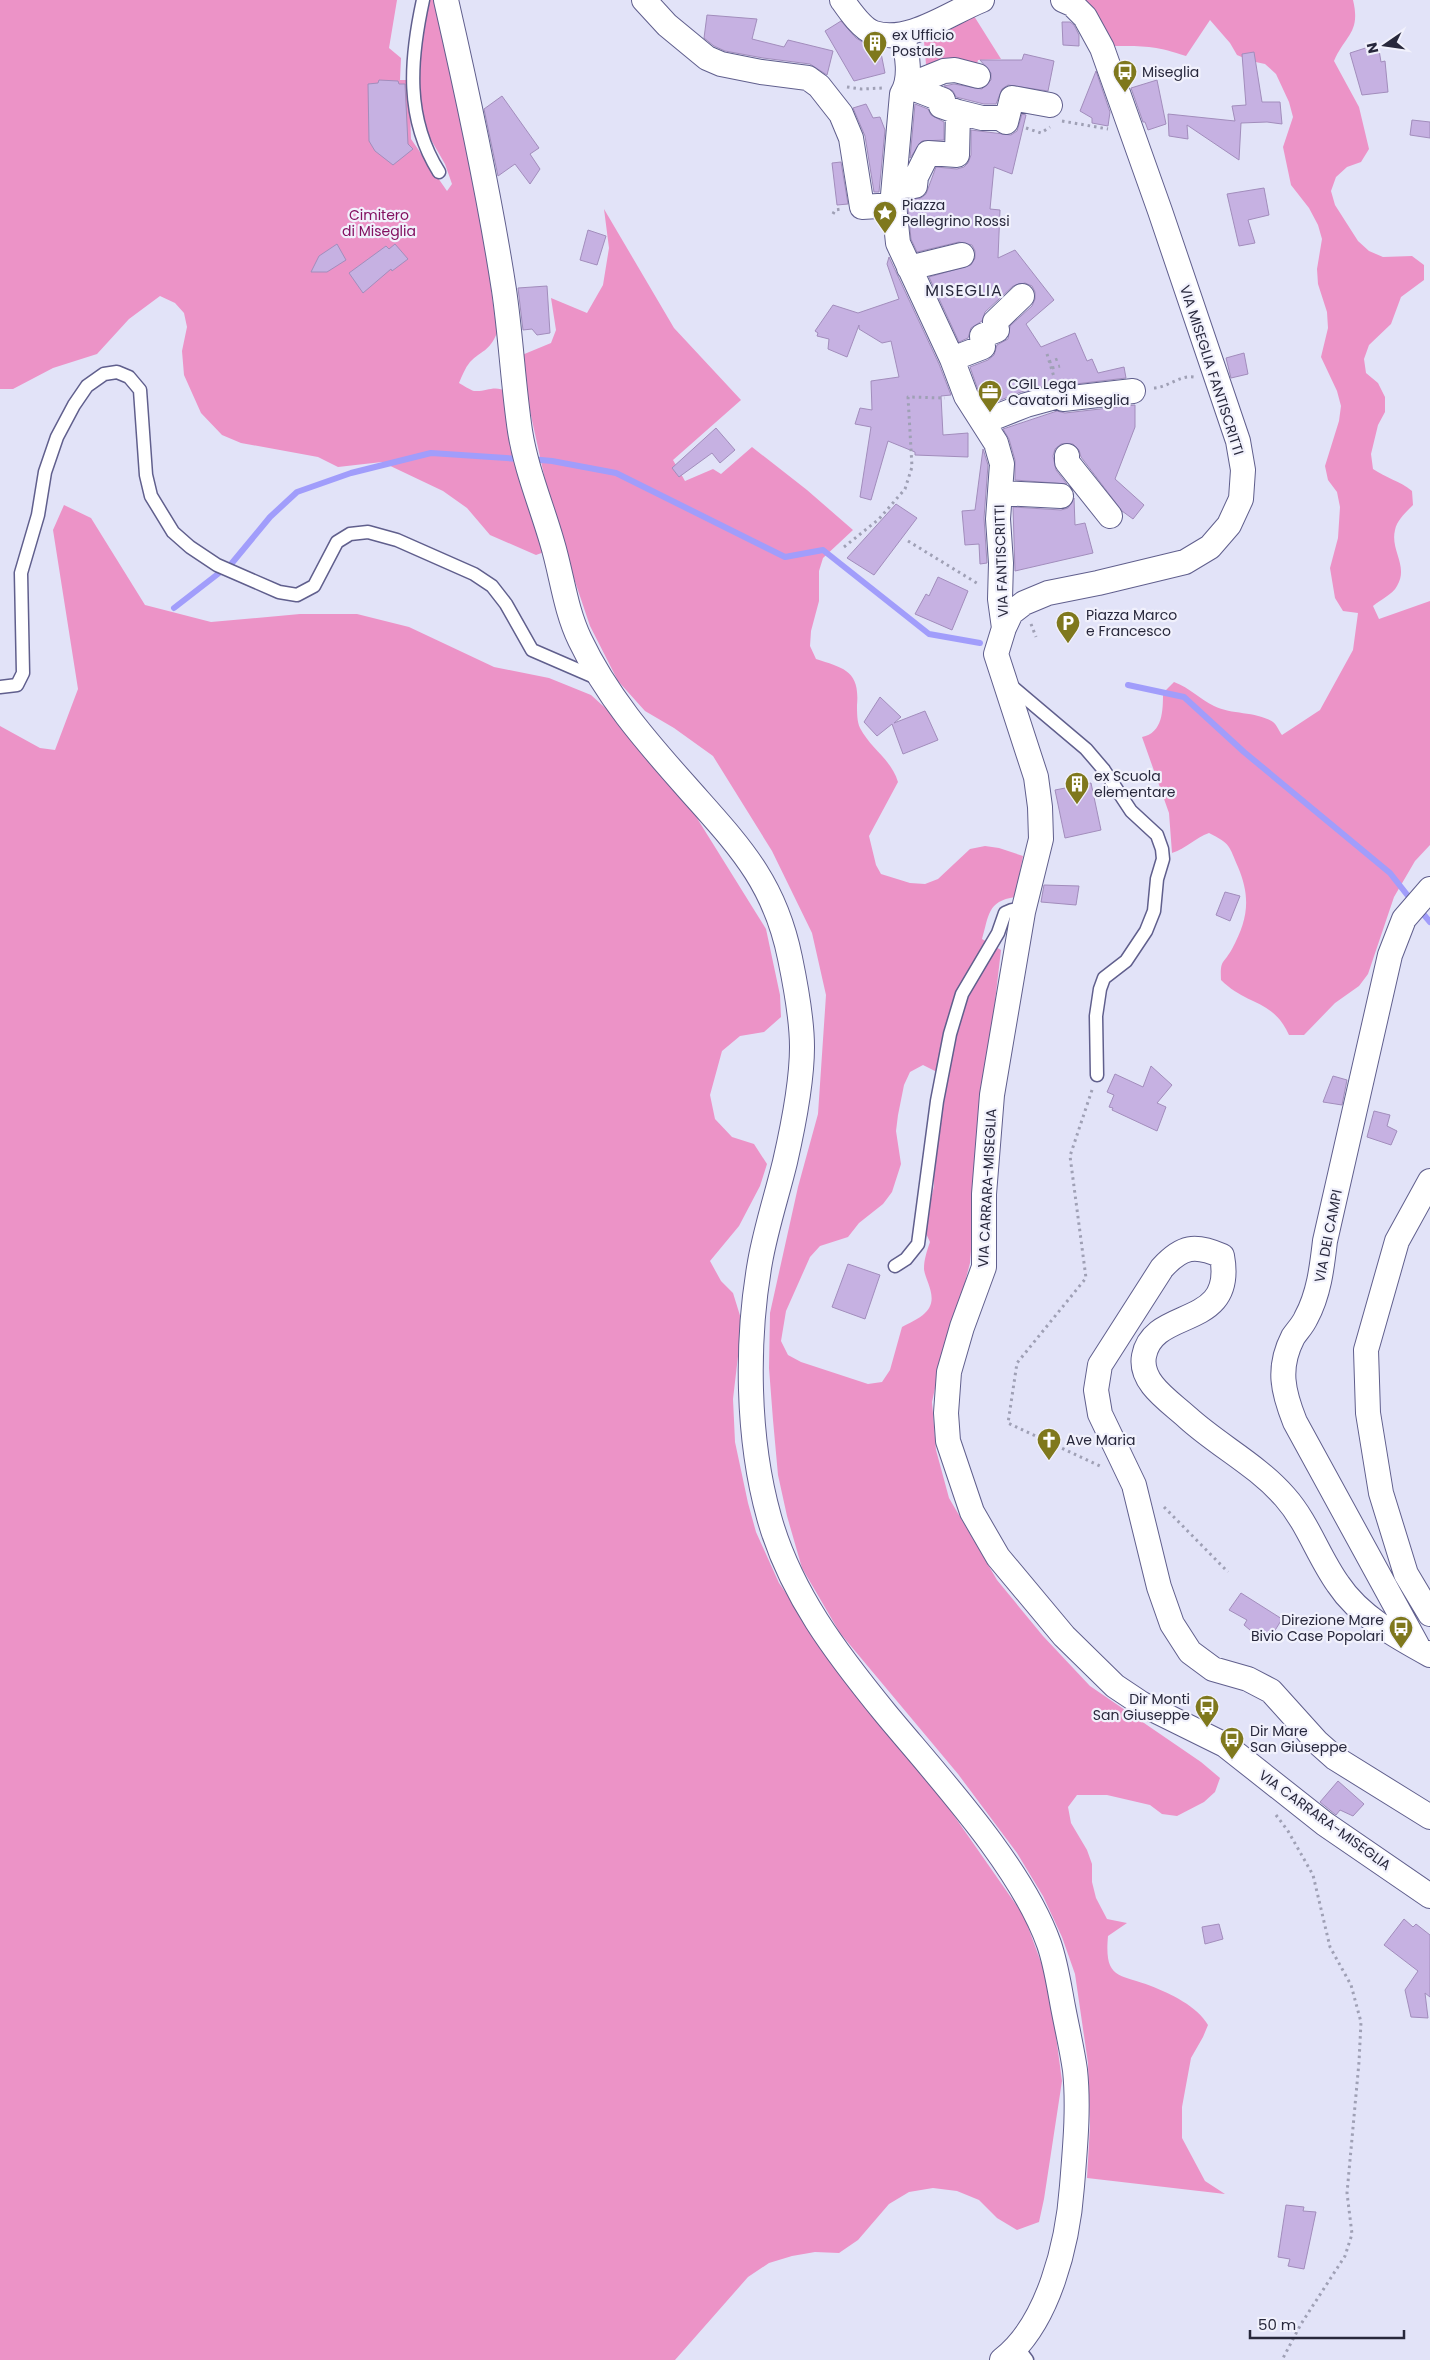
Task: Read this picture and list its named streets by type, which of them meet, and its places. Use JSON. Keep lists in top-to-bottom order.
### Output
{
  "streets": {
    "street": [
      "VIA MISEGLIA FANTISCRITTI",
      "VIA FANTISCRITTI",
      "VIA CARRARA-MISEGLIA",
      "VIA DEI CAMPI"
    ]
  },
  "crossings": [
    ["VIA MISEGLIA FANTISCRITTI", "VIA FANTISCRITTI"],
    ["VIA MISEGLIA FANTISCRITTI", "VIA CARRARA-MISEGLIA"],
    ["VIA FANTISCRITTI", "VIA CARRARA-MISEGLIA"]
  ],
  "districts": ["MISEGLIA"],
  "parks": ["Cimitero di Miseglia"],
  "places": {
    "building": ["ex Ufficio Postale", "ex Scuola elementare"],
    "bus stop": [
      "Miseglia",
      "Direzione Mare Bivio Case Popolari",
      "Dir Monti San Giuseppe",
      "Dir Mare San Giuseppe"
    ],
    "place": ["Piazza Pellegrino Rossi"],
    "office": ["CGIL Lega Cavatori Miseglia"],
    "parking": ["Piazza Marco e Francesco"],
    "church": ["Ave Maria"]
  },
  "scale_bar": "50 m",
  "north": "left"
}
